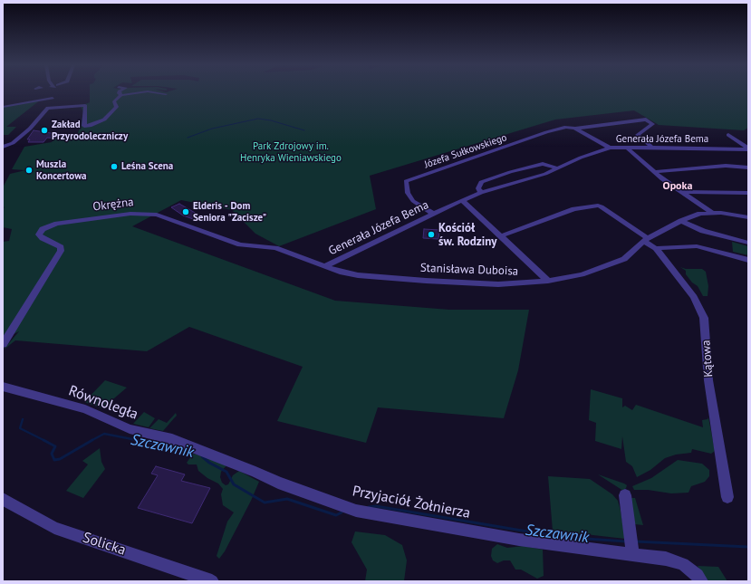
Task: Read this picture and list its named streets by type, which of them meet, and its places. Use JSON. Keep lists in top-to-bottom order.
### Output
{
  "streets": {
    "street": [
      "Generała Józefa Bema",
      "Józefa Sułkowskiego",
      "Okrężna",
      "Stanisława Duboisa",
      "Kątowa",
      "Równoległa",
      "Przyjaciół Żołnierza",
      "Solicka"
    ]
  },
  "crossings": [
    ["Generała Józefa Bema", "Józefa Sułkowskiego"],
    ["Generała Józefa Bema", "Okrężna"],
    ["Generała Józefa Bema", "Stanisława Duboisa"],
    ["Okrężna", "Stanisława Duboisa"],
    ["Stanisława Duboisa", "Kątowa"],
    ["Równoległa", "Przyjaciół Żołnierza"]
  ],
  "districts": ["Opoka"],
  "water": ["Szczawnik"],
  "parks": ["Park Zdrojowy im. Henryka Wieniawskiego"],
  "places": [
    "Zakład Przyrodoleczniczy",
    "Leśna Scena",
    "Muszla Koncertowa",
    "Elderis - Dom Seniora \"Zacisze\"",
    "Kościół św. Rodziny"
  ]
}
